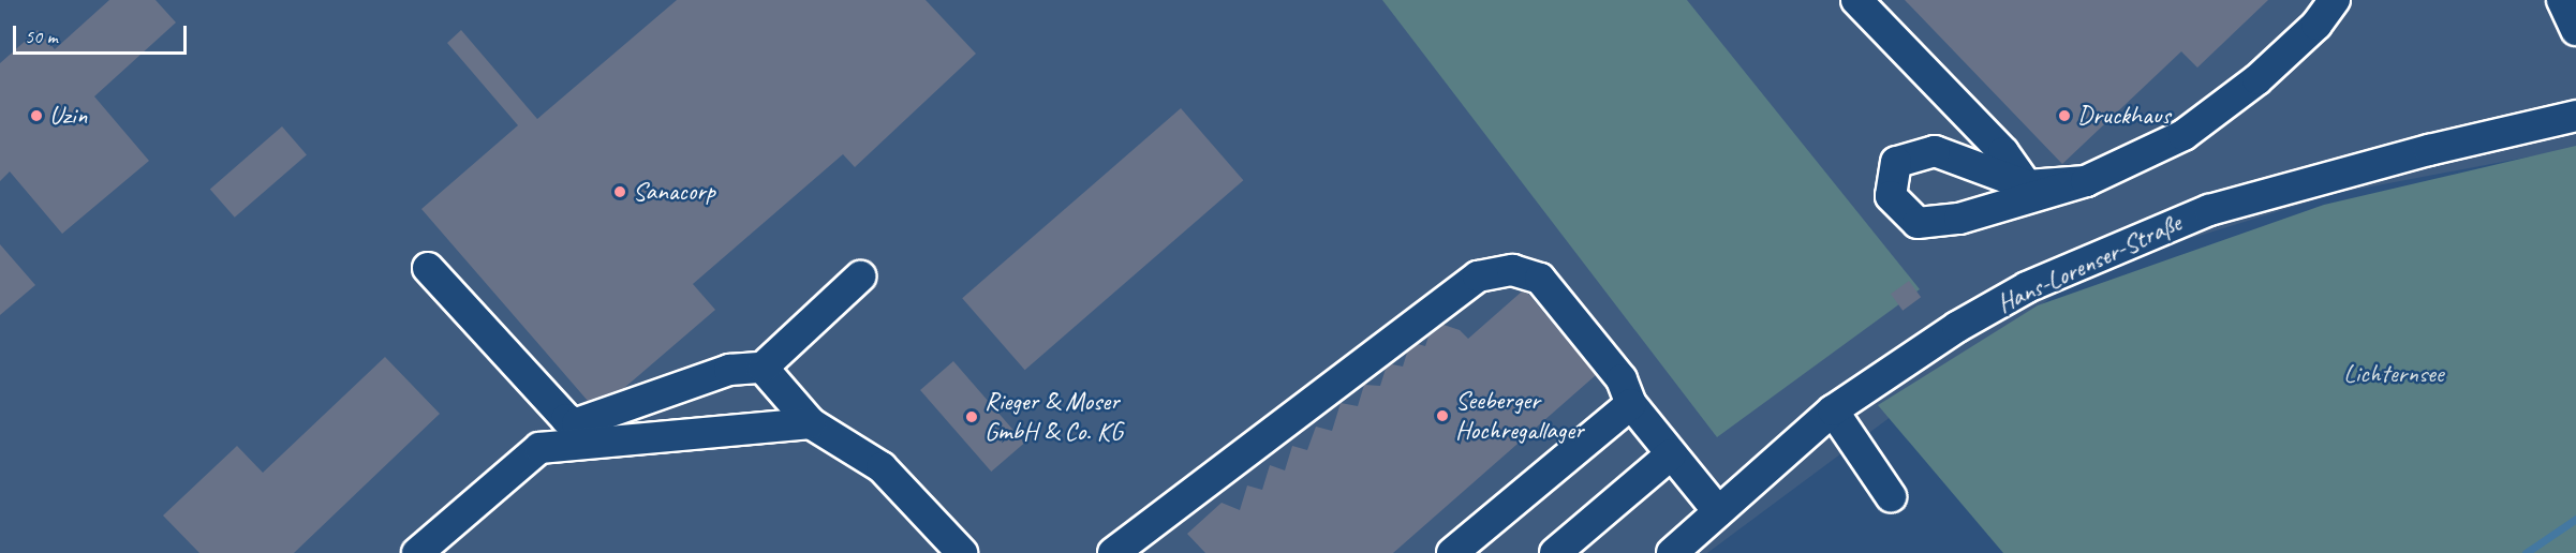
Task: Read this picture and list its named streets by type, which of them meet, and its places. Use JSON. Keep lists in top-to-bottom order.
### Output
{
  "streets": {
    "street": ["Hans-Lorenser-Straße"]
  },
  "parks": ["Lichternsee"],
  "places": [
    "Uzin",
    "Druckhaus",
    "Sanacorp",
    "Seeberger Hochregallager",
    "Rieger & Moser GmbH & Co. KG"
  ],
  "scale_bar": "50 m"
}
